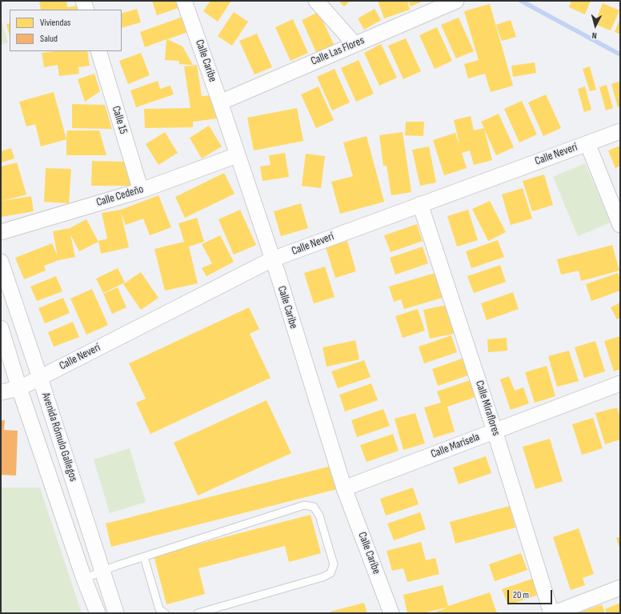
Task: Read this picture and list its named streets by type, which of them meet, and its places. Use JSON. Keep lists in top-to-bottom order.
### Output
{
  "streets": {
    "street": [
      "Calle Las Flores",
      "Calle Caribe",
      "Calle 15",
      "Calle Neverí",
      "Calle Cedeño",
      "Calle Miraflores",
      "Avenida Rómulo Gallegos",
      "Calle Marisela"
    ]
  },
  "crossings": [
    ["Calle Las Flores", "Calle Caribe"],
    ["Calle Caribe", "Calle Neverí"],
    ["Calle Caribe", "Calle Cedeño"],
    ["Calle Caribe", "Calle Marisela"],
    ["Calle 15", "Calle Cedeño"],
    ["Calle Neverí", "Calle Miraflores"],
    ["Calle Neverí", "Avenida Rómulo Gallegos"],
    ["Calle Miraflores", "Calle Marisela"]
  ],
  "legend": ["Viviendas", "Salud"],
  "scale_bar": "20 m",
  "north": "bottom"
}
